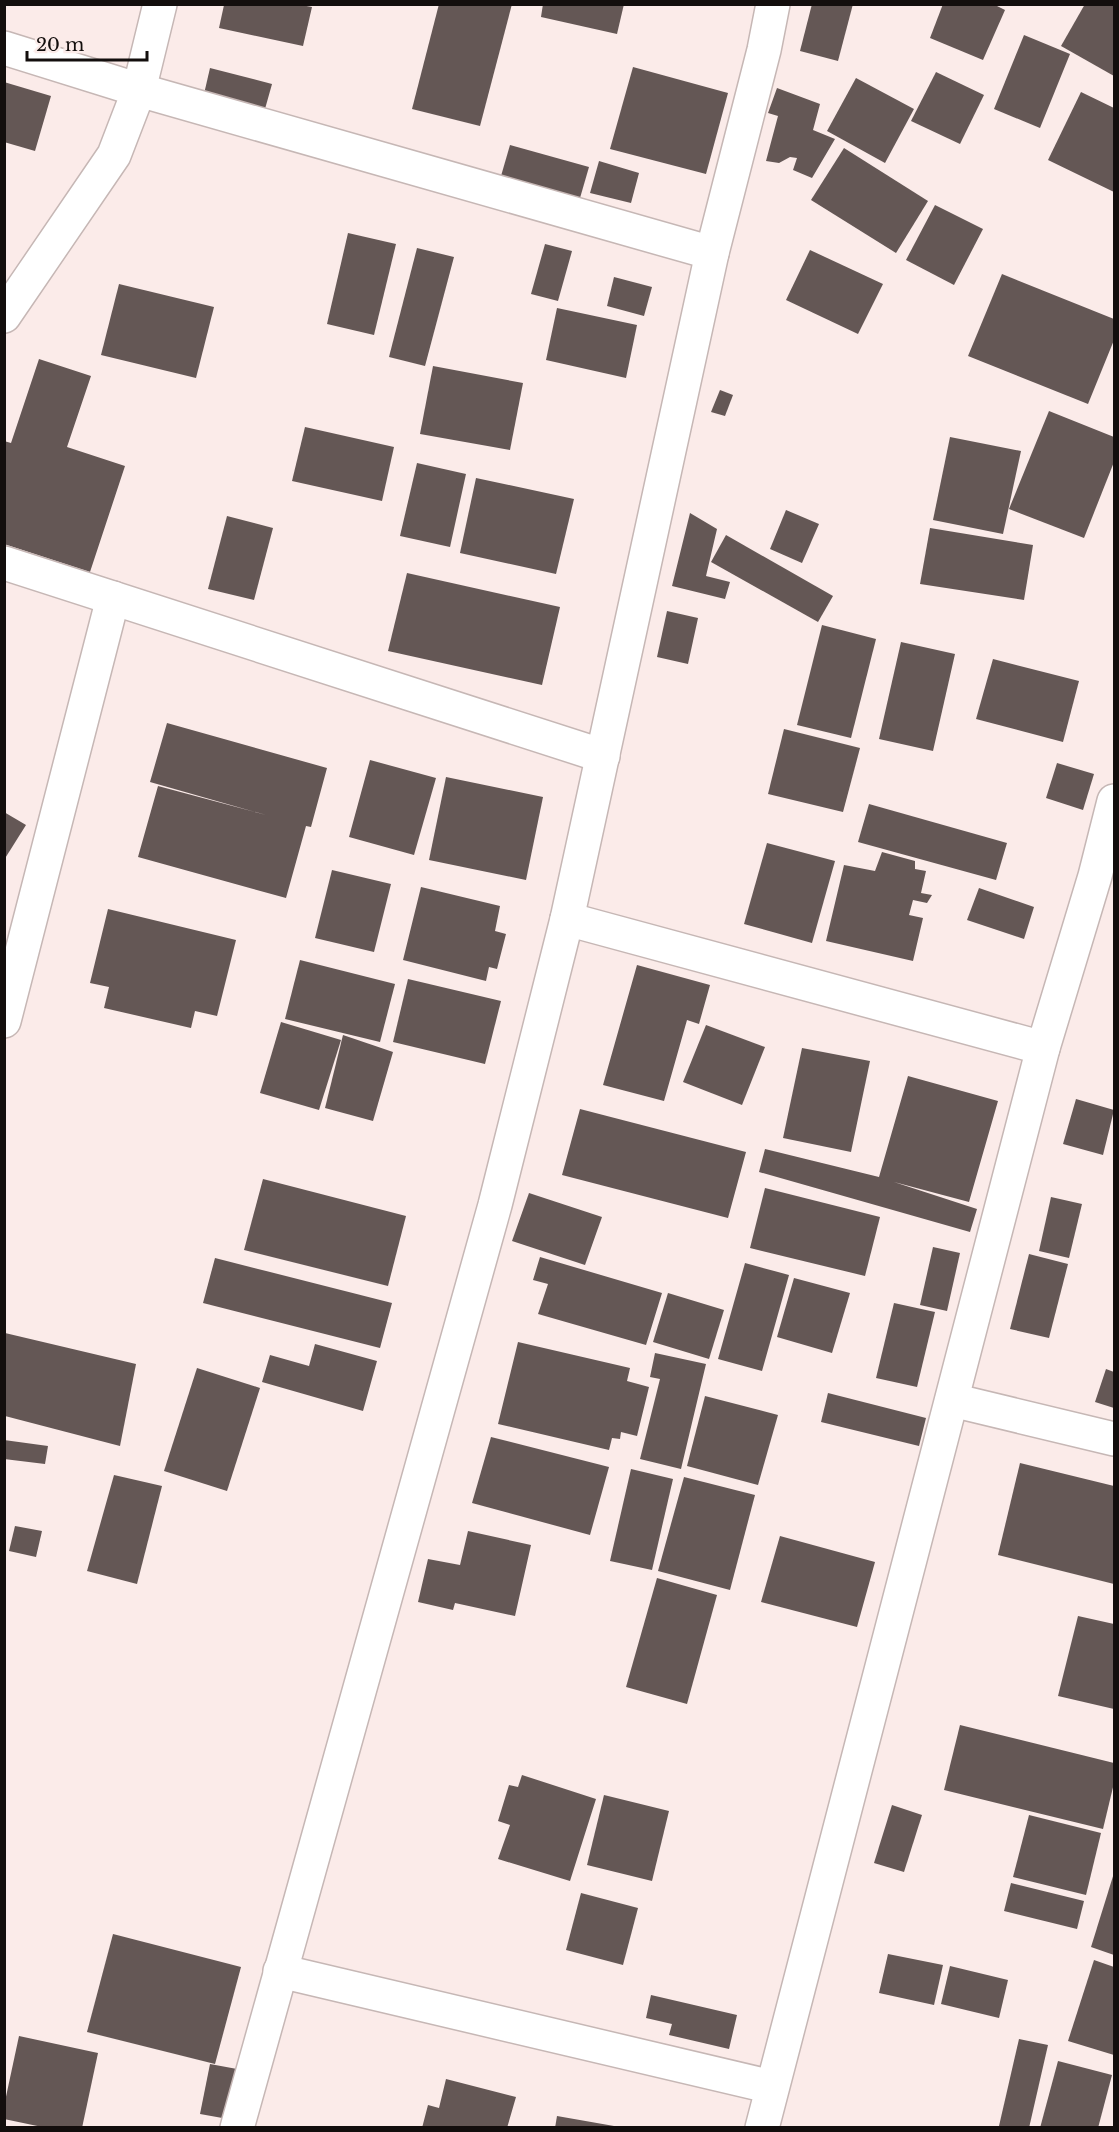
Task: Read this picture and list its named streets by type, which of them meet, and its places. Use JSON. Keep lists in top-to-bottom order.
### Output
{
  "scale_bar": "20 m"
}
